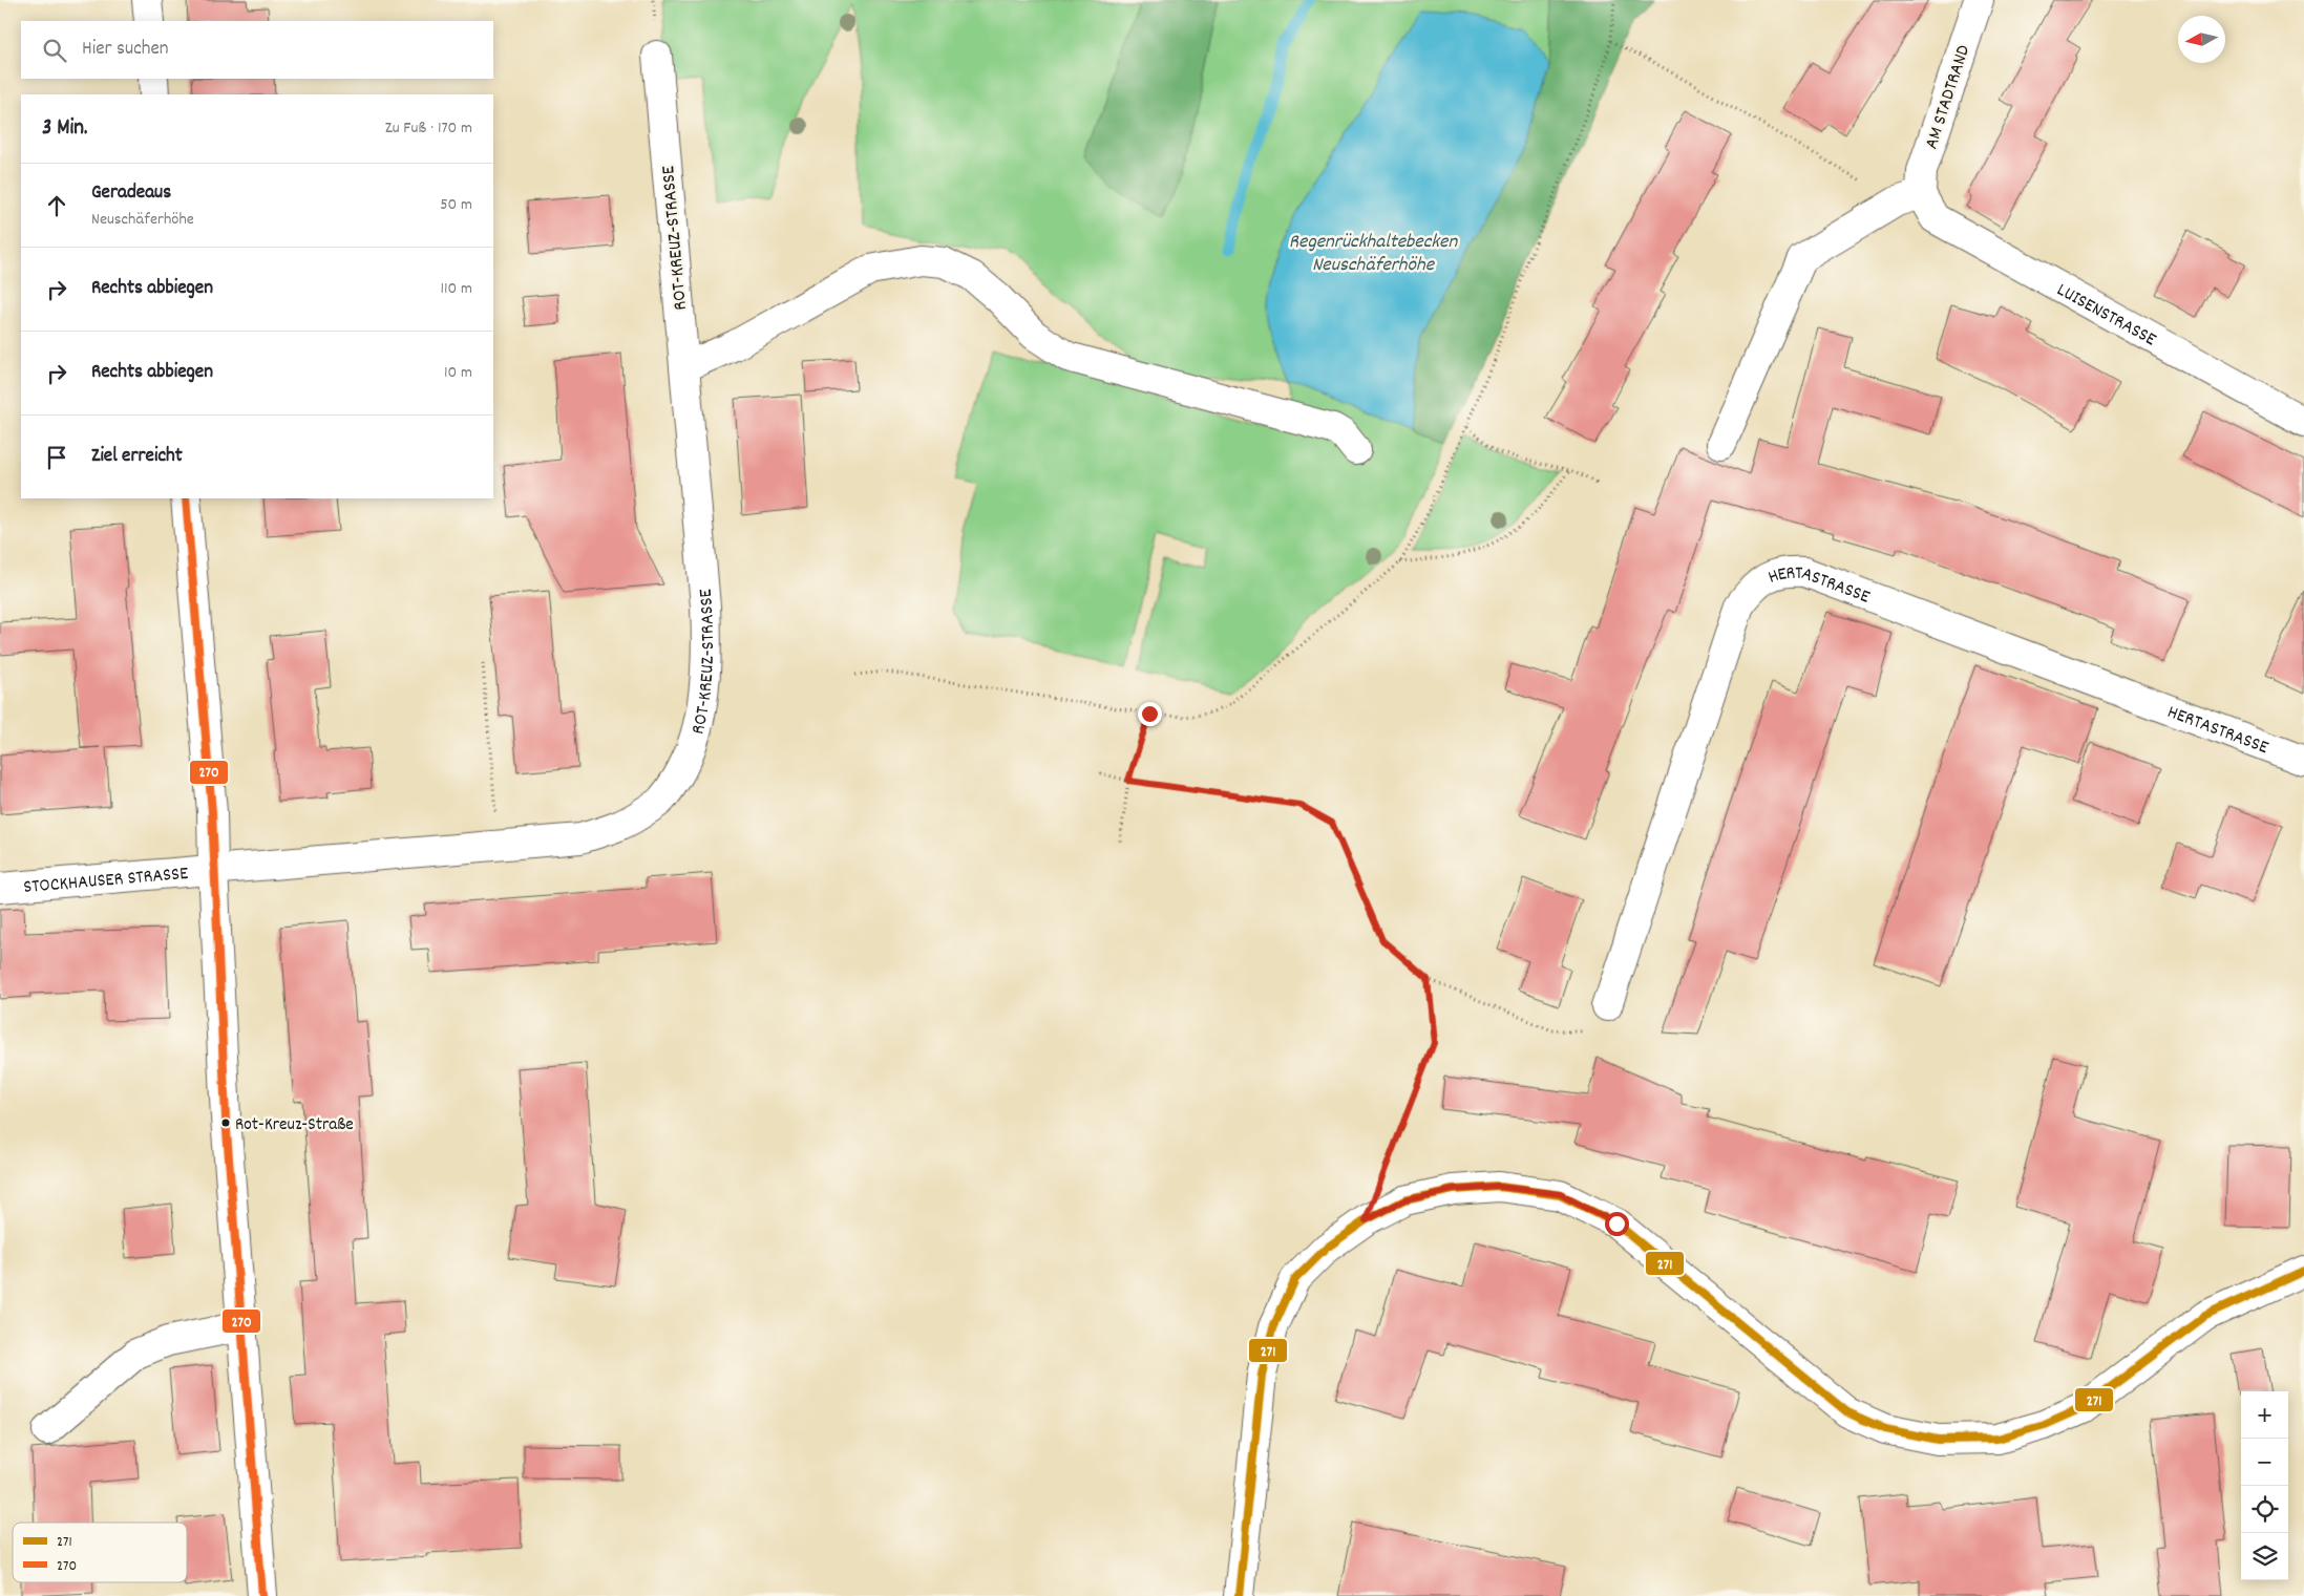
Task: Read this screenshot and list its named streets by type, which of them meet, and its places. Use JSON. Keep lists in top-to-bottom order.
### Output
{
  "streets": {
    "street": [
      "AM STADTRAND",
      "ROT-KREUZ-STRASSE",
      "LUISENSTRASSE",
      "HERTASTRASSE",
      "STOCKHAUSER STRASSE"
    ]
  },
  "crossings": [
    ["AM STADTRAND", "LUISENSTRASSE"],
    ["ROT-KREUZ-STRASSE", "STOCKHAUSER STRASSE"]
  ],
  "water": ["Regenrückhaltebecken Neuschäferhöhe"],
  "places": ["Rot-Kreuz-Straße"],
  "lines": ["transit line 270", "transit line 271"],
  "legend": ["271", "270"],
  "north": "left",
  "page": {
    "search": "Hier suchen",
    "heading": ["3 Min.", "Zu Fuß · 170 m"],
    "list": [
      ["Geradeaus", "Neuschäferhöhe", "50 m"],
      ["Rechts abbiegen", "110 m"],
      ["Rechts abbiegen", "10 m"],
      "Ziel erreicht"
    ],
    "map_buttons": ["+", "−"]
  }
}
